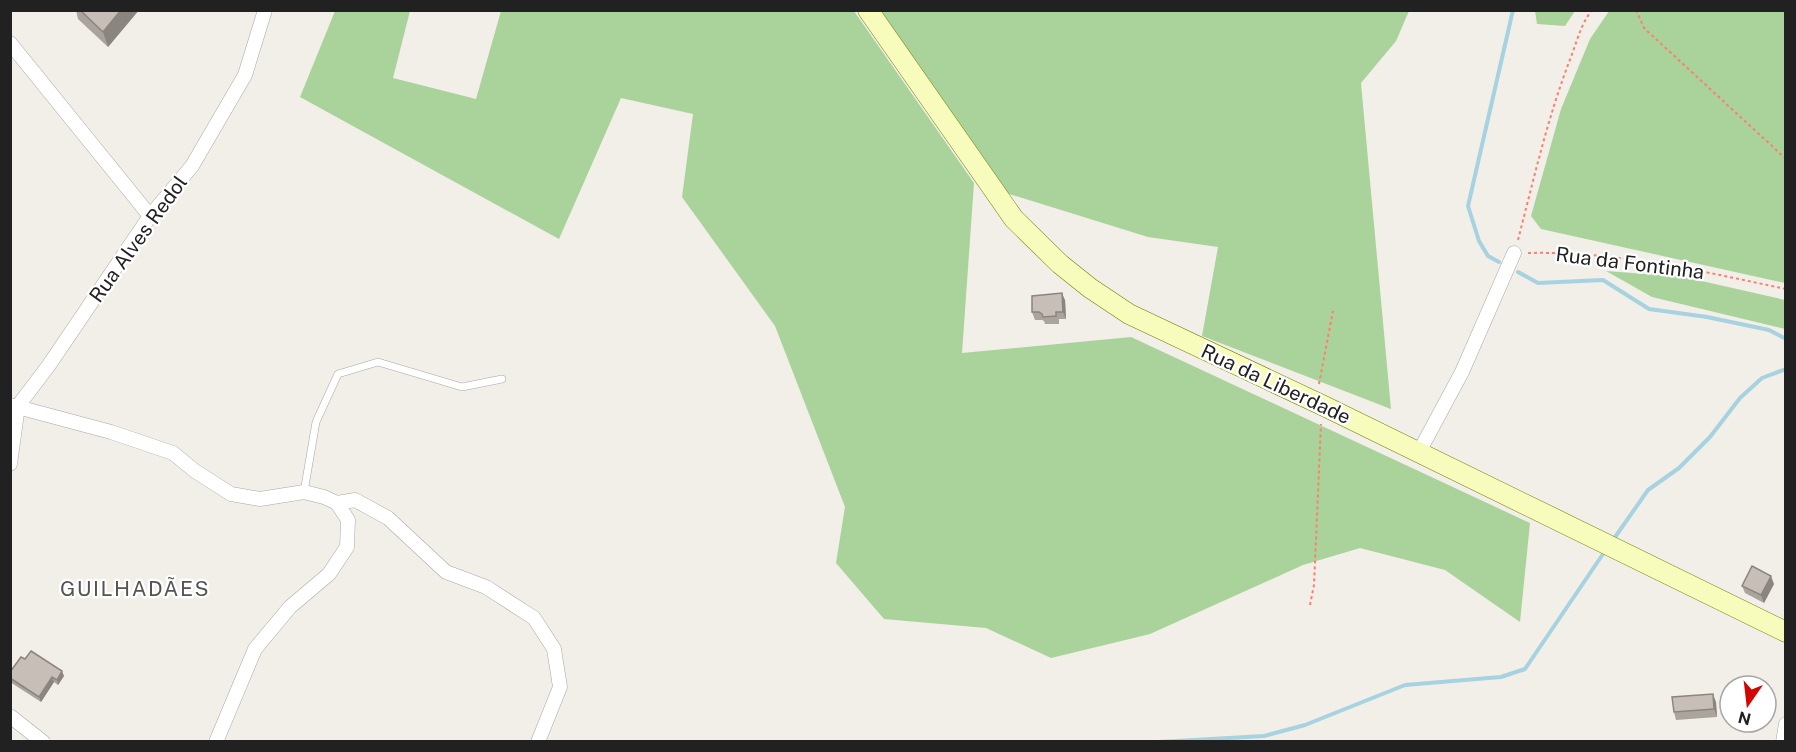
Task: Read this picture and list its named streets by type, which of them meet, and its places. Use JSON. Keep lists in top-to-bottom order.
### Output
{
  "streets": {
    "street": ["Rua Alves Redol", "Rua da Liberdade"],
    "path": ["Rua da Fontinha"]
  },
  "districts": ["GUILHADÃES"],
  "north": "bottom"
}
